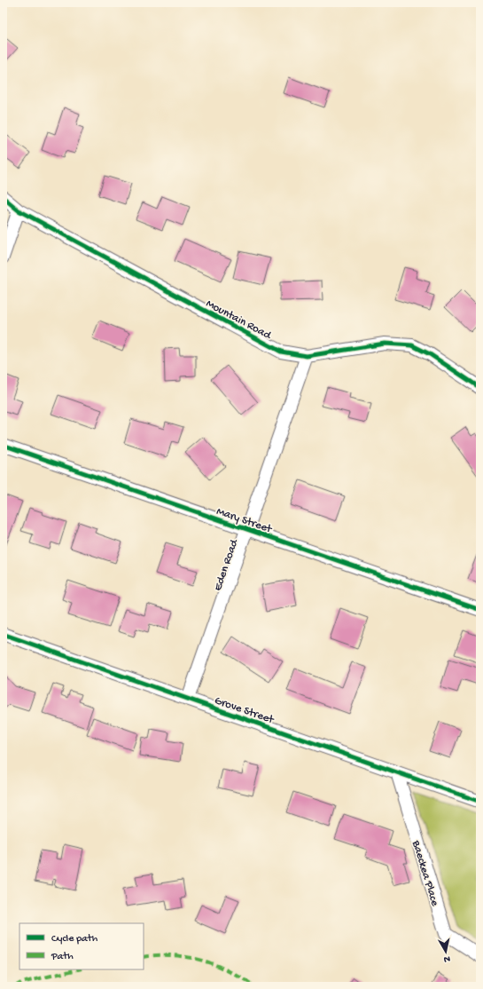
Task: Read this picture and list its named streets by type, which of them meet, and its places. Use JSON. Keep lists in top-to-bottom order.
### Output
{
  "streets": {
    "street": [
      "Mountain Road",
      "Mary Street",
      "Eden Road",
      "Grove Street",
      "Baeckea Place"
    ]
  },
  "crossings": [
    ["Mountain Road", "Eden Road"],
    ["Mary Street", "Eden Road"],
    ["Eden Road", "Grove Street"],
    ["Grove Street", "Baeckea Place"]
  ],
  "legend": ["Cycle path", "Path"],
  "north": "bottom"
}
